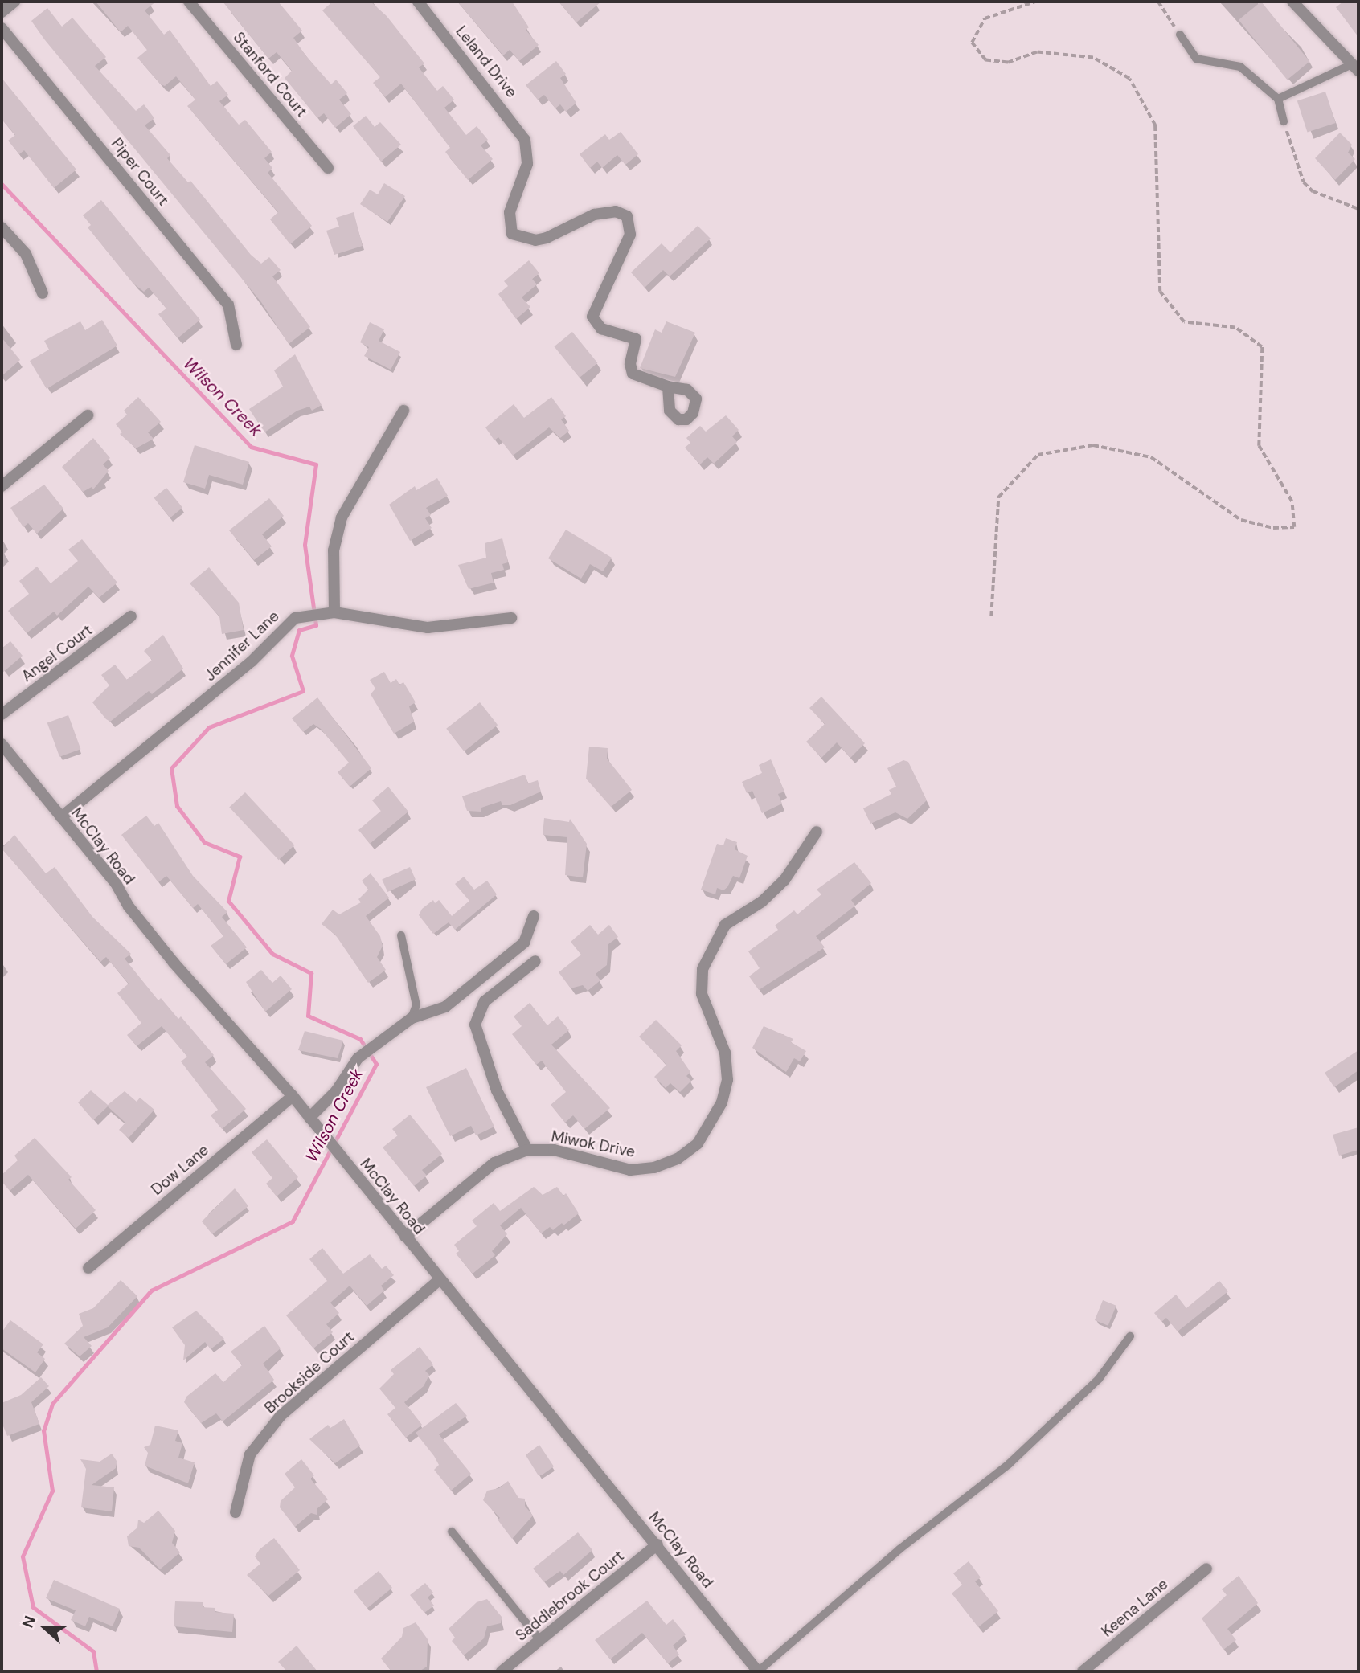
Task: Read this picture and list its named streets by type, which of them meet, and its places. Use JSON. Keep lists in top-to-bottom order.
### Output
{
  "streets": {
    "street": [
      "Leland Drive",
      "Stanford Court",
      "Piper Court",
      "Jennifer Lane",
      "Angel Court",
      "McClay Road",
      "Miwok Drive",
      "Dow Lane",
      "Brookside Court",
      "Saddlebrook Court",
      "Keena Lane"
    ]
  },
  "crossings": [
    ["Jennifer Lane", "McClay Road"],
    ["McClay Road", "Miwok Drive"],
    ["McClay Road", "Dow Lane"],
    ["McClay Road", "Brookside Court"],
    ["McClay Road", "Saddlebrook Court"]
  ],
  "water": ["Wilson Creek"],
  "north": "left"
}
